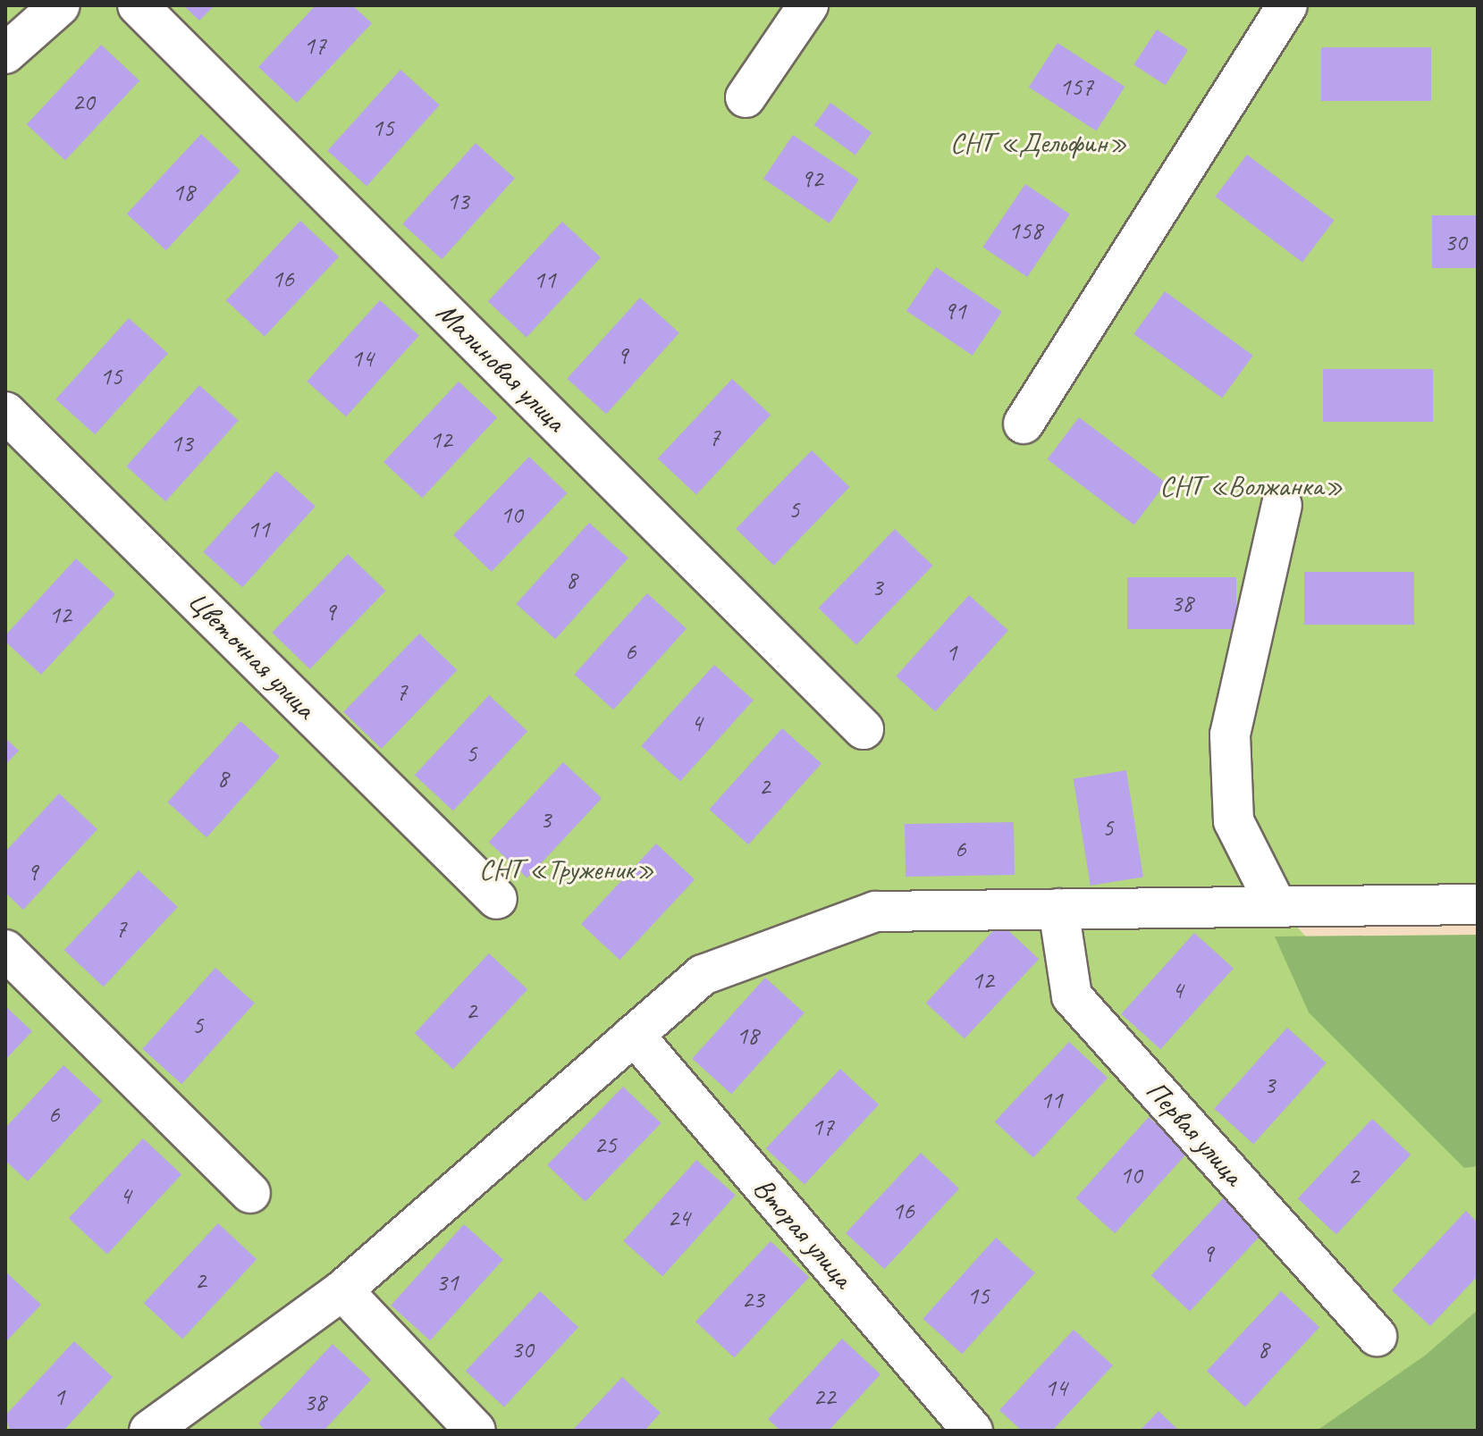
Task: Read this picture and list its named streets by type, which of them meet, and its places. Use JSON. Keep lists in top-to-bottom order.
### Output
{
  "streets": {
    "street": [
      "Малиновая улица",
      "Цветочная улица",
      "Первая улица",
      "Вторая улица"
    ]
  },
  "parks": ["СНТ «Дельфин»", "СНТ «Волжанка»", "СНТ «Труженик»"],
  "house_numbers": [
    "17",
    "157",
    "20",
    "15",
    "92",
    "18",
    "13",
    "158",
    "30",
    "16",
    "11",
    "91",
    "9",
    "14",
    "15",
    "7",
    "12",
    "13",
    "5",
    "10",
    "11",
    "8",
    "3",
    "38",
    "9",
    "12",
    "6",
    "1",
    "7",
    "4",
    "5",
    "8",
    "2",
    "3",
    "5",
    "6",
    "9",
    "7",
    "12",
    "4",
    "2",
    "5",
    "18",
    "3",
    "11",
    "6",
    "17",
    "25",
    "10",
    "2",
    "4",
    "16",
    "24",
    "9",
    "2",
    "31",
    "15",
    "23",
    "30",
    "8",
    "14",
    "1",
    "22",
    "38"
  ]
}
